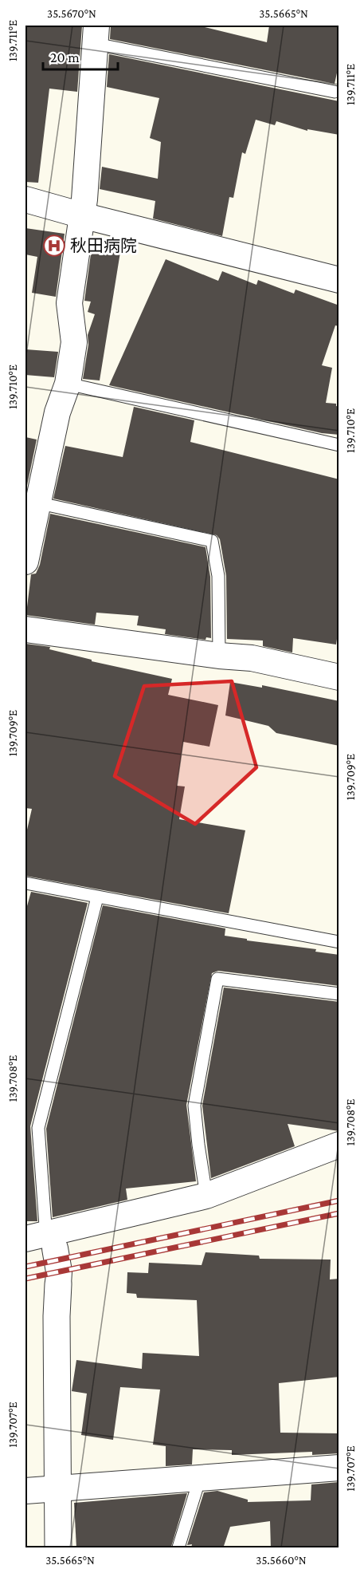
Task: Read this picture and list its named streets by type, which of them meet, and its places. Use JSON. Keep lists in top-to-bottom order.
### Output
{
  "places": {
    "hospital": ["秋田病院"]
  },
  "scale_bar": "20 m",
  "coordinates": [
    "35.5670°N",
    "35.5665°N",
    "139.711°E",
    "139.710°E",
    "139.709°E",
    "139.708°E",
    "139.707°E",
    "35.5660°N"
  ]
}
